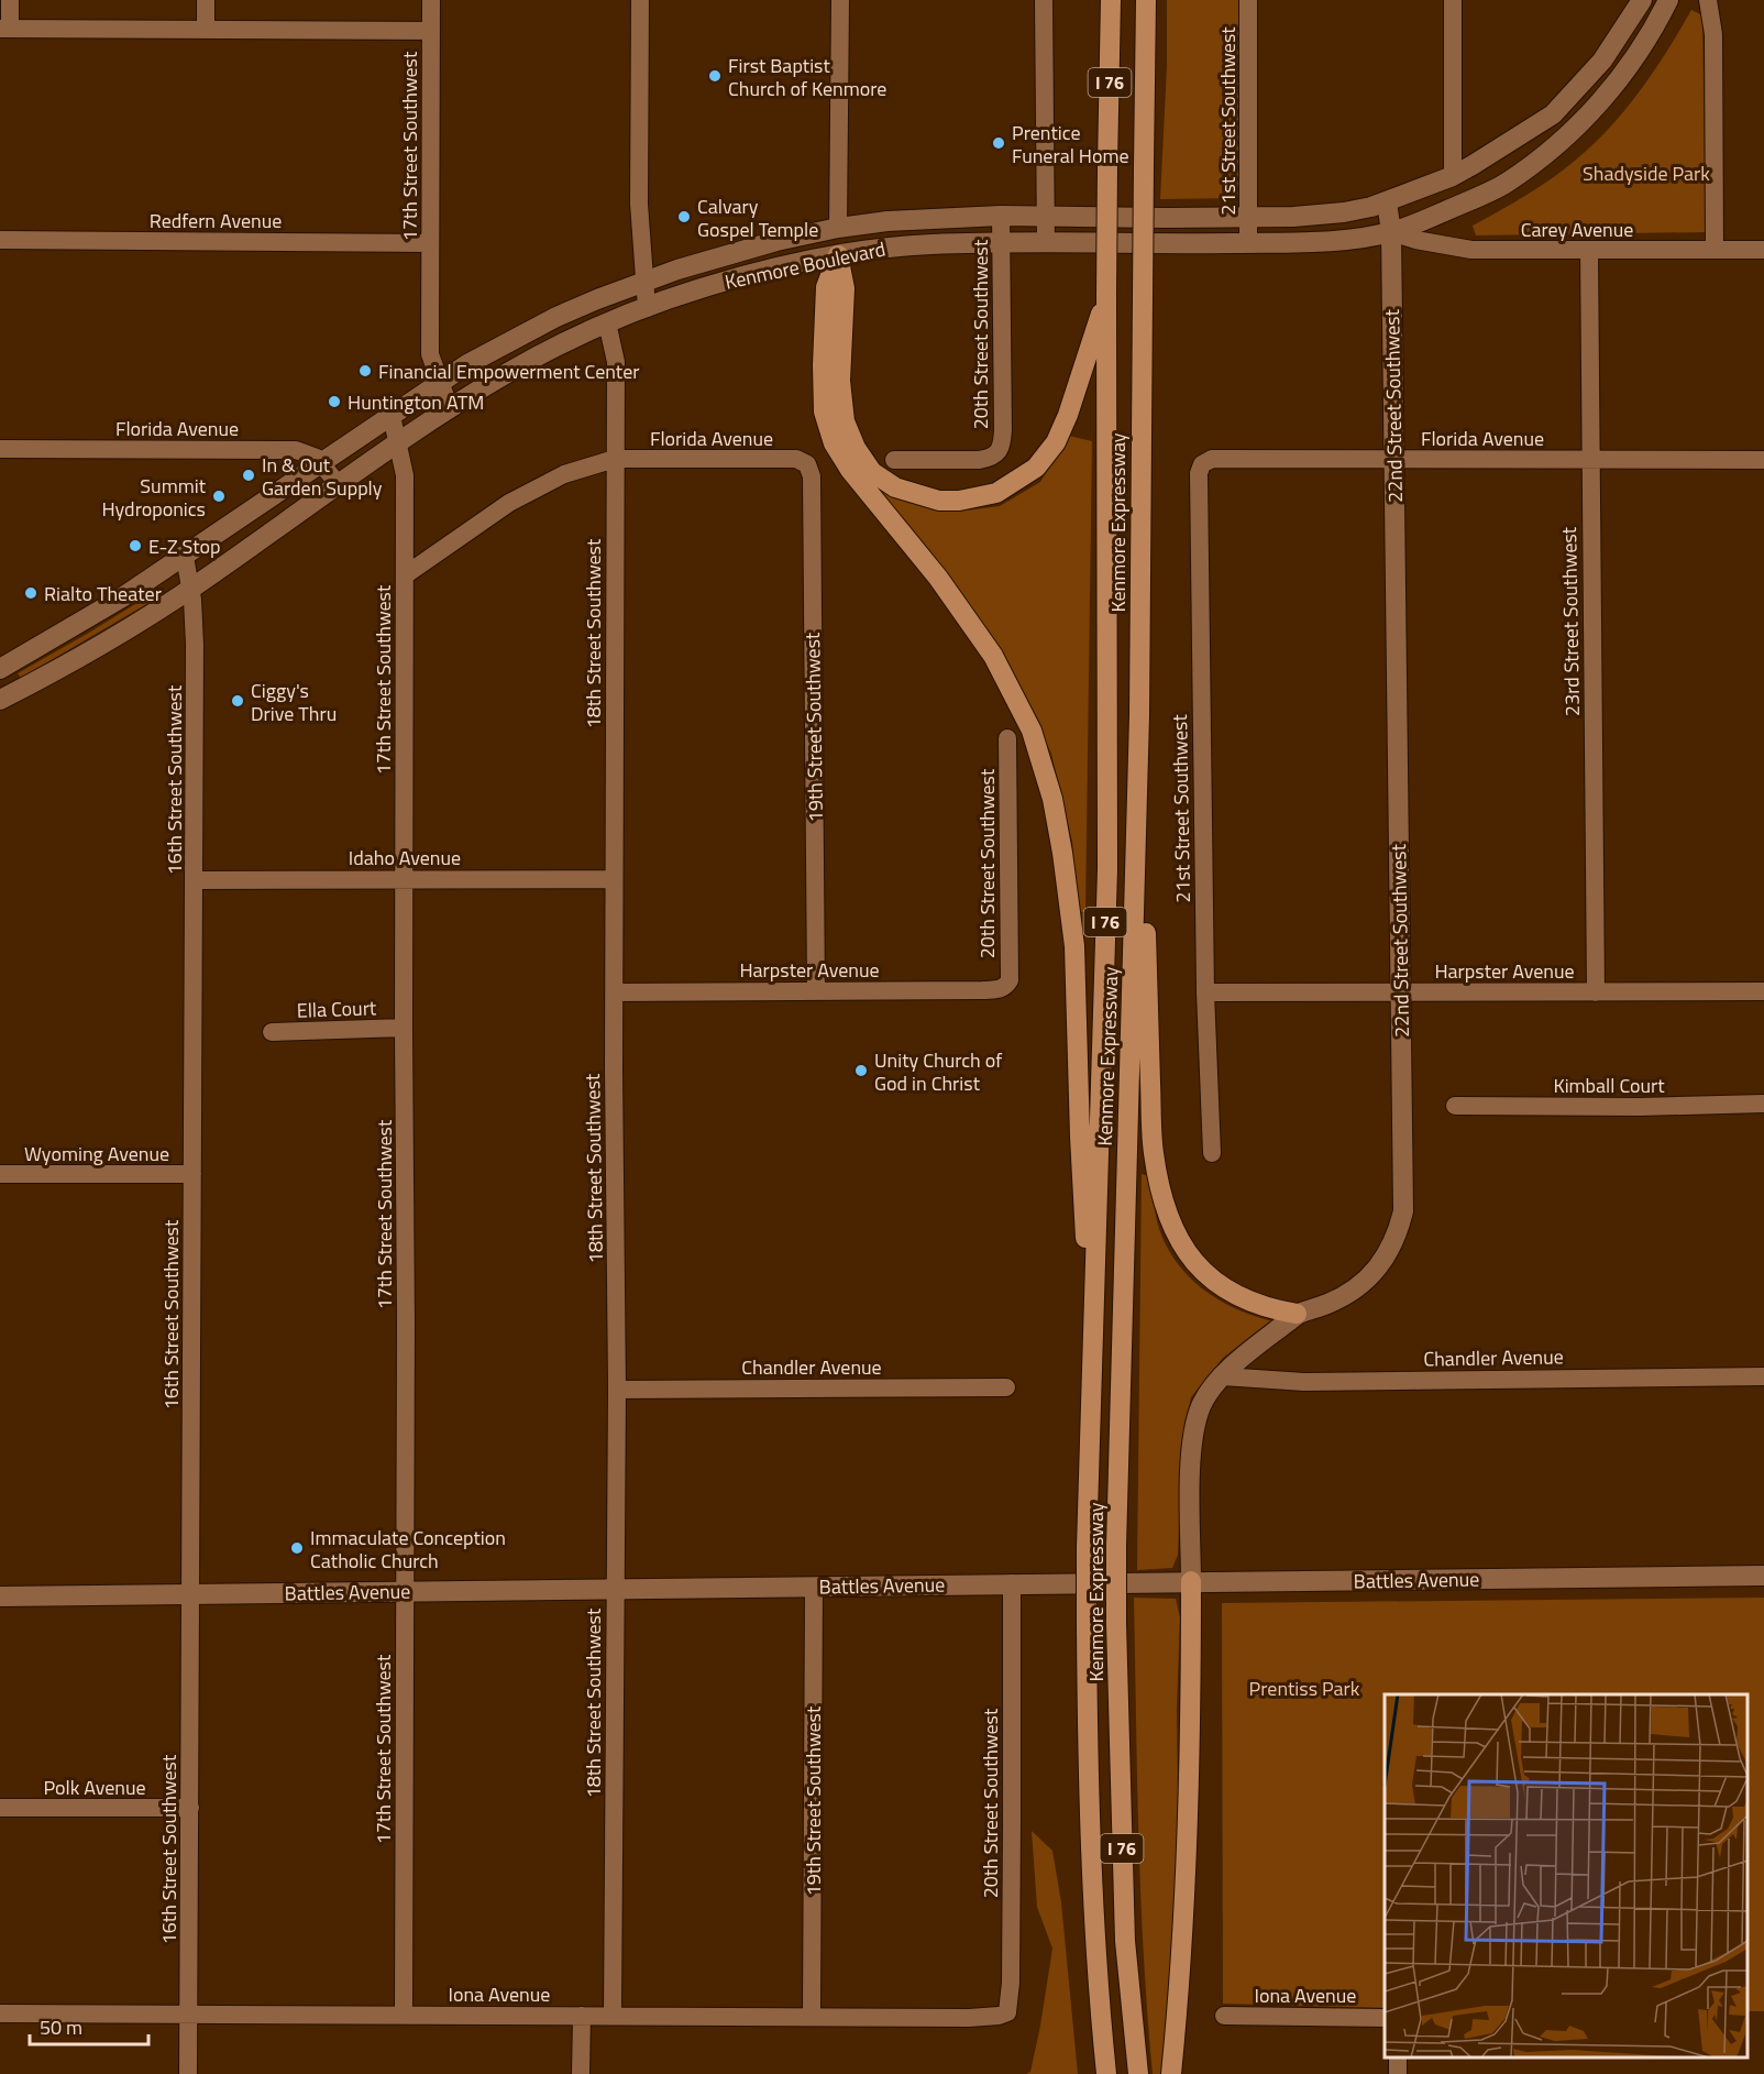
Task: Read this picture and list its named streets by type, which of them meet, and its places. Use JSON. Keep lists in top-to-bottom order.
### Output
{
  "streets": {
    "highway": ["I 76", "Kenmore Expressway"],
    "main road": ["Kenmore Boulevard", "22nd Street Southwest", "Battles Avenue"],
    "street": [
      "21st Street Southwest",
      "17th Street Southwest",
      "Redfern Avenue",
      "Carey Avenue",
      "20th Street Southwest",
      "Florida Avenue",
      "23rd Street Southwest",
      "18th Street Southwest",
      "19th Street Southwest",
      "16th Street Southwest",
      "Idaho Avenue",
      "Harpster Avenue",
      "Ella Court",
      "Kimball Court",
      "Wyoming Avenue",
      "Chandler Avenue",
      "Polk Avenue",
      "Iona Avenue"
    ]
  },
  "crossings": [
    ["21st Street Southwest", "Kenmore Boulevard"],
    ["21st Street Southwest", "Florida Avenue"],
    ["21st Street Southwest", "Harpster Avenue"],
    ["17th Street Southwest", "Redfern Avenue"],
    ["17th Street Southwest", "Kenmore Boulevard"],
    ["17th Street Southwest", "Florida Avenue"],
    ["17th Street Southwest", "Idaho Avenue"],
    ["17th Street Southwest", "Ella Court"],
    ["17th Street Southwest", "Battles Avenue"],
    ["17th Street Southwest", "Iona Avenue"],
    ["Carey Avenue", "Kenmore Boulevard"],
    ["Carey Avenue", "22nd Street Southwest"],
    ["Carey Avenue", "23rd Street Southwest"],
    ["Kenmore Boulevard", "20th Street Southwest"],
    ["Kenmore Boulevard", "22nd Street Southwest"],
    ["Kenmore Boulevard", "Florida Avenue"],
    ["Kenmore Boulevard", "18th Street Southwest"],
    ["Kenmore Boulevard", "16th Street Southwest"],
    ["20th Street Southwest", "Harpster Avenue"],
    ["20th Street Southwest", "Battles Avenue"],
    ["20th Street Southwest", "Iona Avenue"],
    ["22nd Street Southwest", "Florida Avenue"],
    ["22nd Street Southwest", "Harpster Avenue"],
    ["22nd Street Southwest", "Chandler Avenue"],
    ["22nd Street Southwest", "Battles Avenue"],
    ["Florida Avenue", "23rd Street Southwest"],
    ["Florida Avenue", "18th Street Southwest"],
    ["Florida Avenue", "19th Street Southwest"],
    ["23rd Street Southwest", "Harpster Avenue"],
    ["18th Street Southwest", "Idaho Avenue"],
    ["18th Street Southwest", "Harpster Avenue"],
    ["18th Street Southwest", "Chandler Avenue"],
    ["18th Street Southwest", "Battles Avenue"],
    ["18th Street Southwest", "Iona Avenue"],
    ["19th Street Southwest", "Harpster Avenue"],
    ["19th Street Southwest", "Battles Avenue"],
    ["19th Street Southwest", "Iona Avenue"],
    ["16th Street Southwest", "Idaho Avenue"],
    ["16th Street Southwest", "Wyoming Avenue"],
    ["16th Street Southwest", "Battles Avenue"],
    ["16th Street Southwest", "Polk Avenue"],
    ["16th Street Southwest", "Iona Avenue"]
  ],
  "parks": ["Shadyside Park", "Prentiss Park"],
  "places": [
    "First Baptist Church of Kenmore",
    "Prentice Funeral Home",
    "Calvary Gospel Temple",
    "Financial Empowerment Center",
    "Huntington ATM",
    "In & Out Garden Supply",
    "Summit Hydroponics",
    "E-Z Stop",
    "Rialto Theater",
    "Ciggy's Drive Thru",
    "Unity Church of God in Christ",
    "Immaculate Conception Catholic Church"
  ],
  "scale_bar": "50 m"
}
